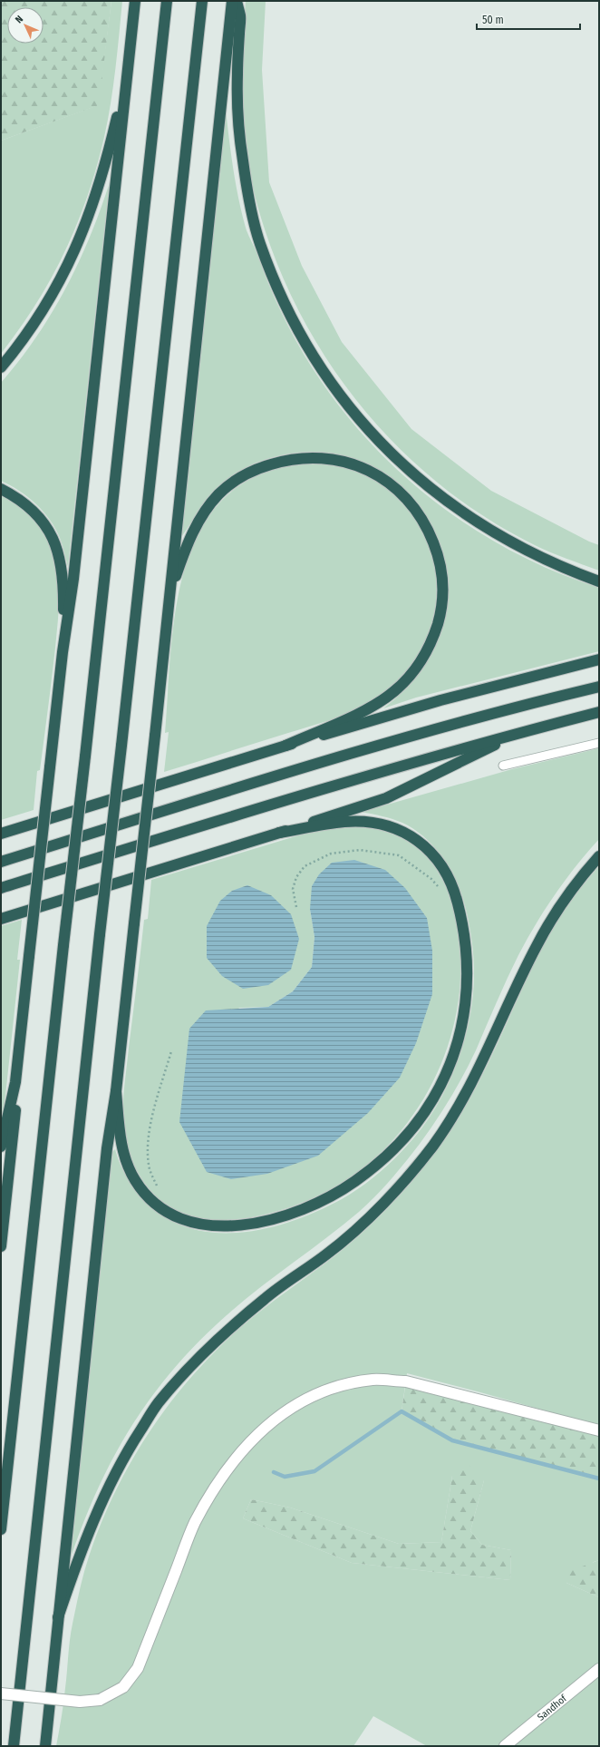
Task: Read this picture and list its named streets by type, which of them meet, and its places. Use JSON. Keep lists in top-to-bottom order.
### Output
{
  "streets": {
    "street": ["Sandhof"]
  },
  "scale_bar": "50 m",
  "north": "top left"
}
